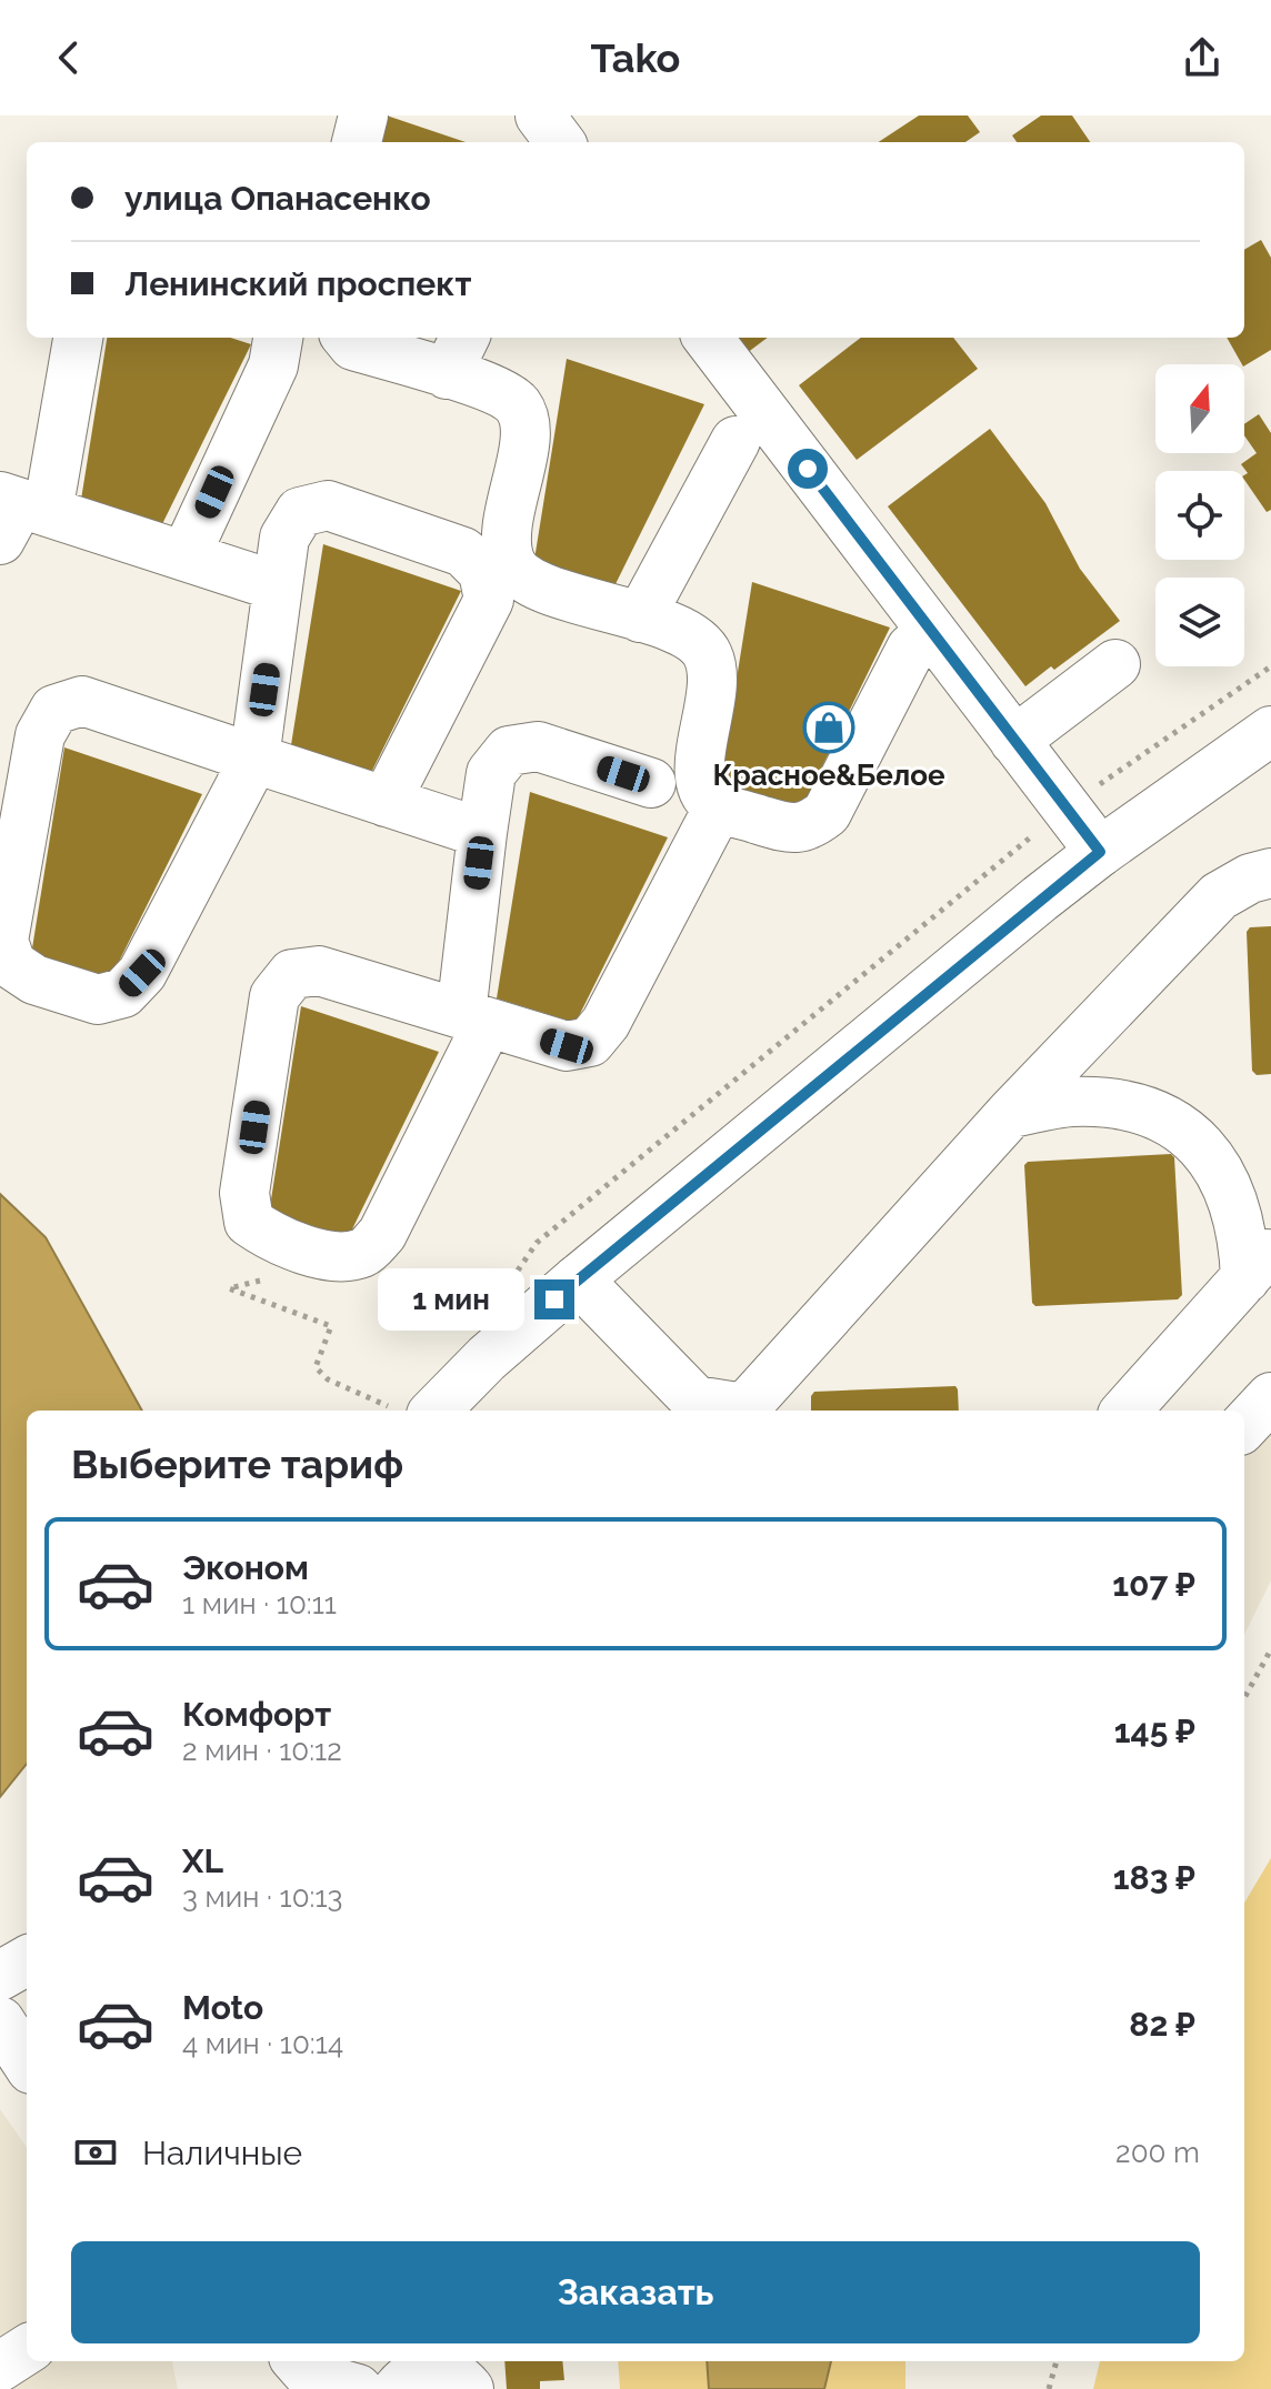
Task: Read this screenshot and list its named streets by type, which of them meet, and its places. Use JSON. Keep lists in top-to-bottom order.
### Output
{
  "places": {
    "shop": ["Красное&Белое"]
  },
  "north": "top",
  "page": {
    "header": "Tako",
    "banner": ["улица Опанасенко", "Ленинский проспект"],
    "bubble": "1 мин",
    "heading": "Выберите тариф",
    "list": [
      {
        "name": "Эконом",
        "note": "1 мин · 10:11",
        "value": "107 ₽"
      },
      {
        "name": "Комфорт",
        "note": "2 мин · 10:12",
        "value": "145 ₽"
      },
      {
        "name": "XL",
        "note": "3 мин · 10:13",
        "value": "183 ₽"
      },
      {
        "name": "Moto",
        "note": "4 мин · 10:14",
        "value": "82 ₽"
      }
    ],
    "pay": ["Наличные", "200 m"],
    "buttons": "Заказать"
  }
}
